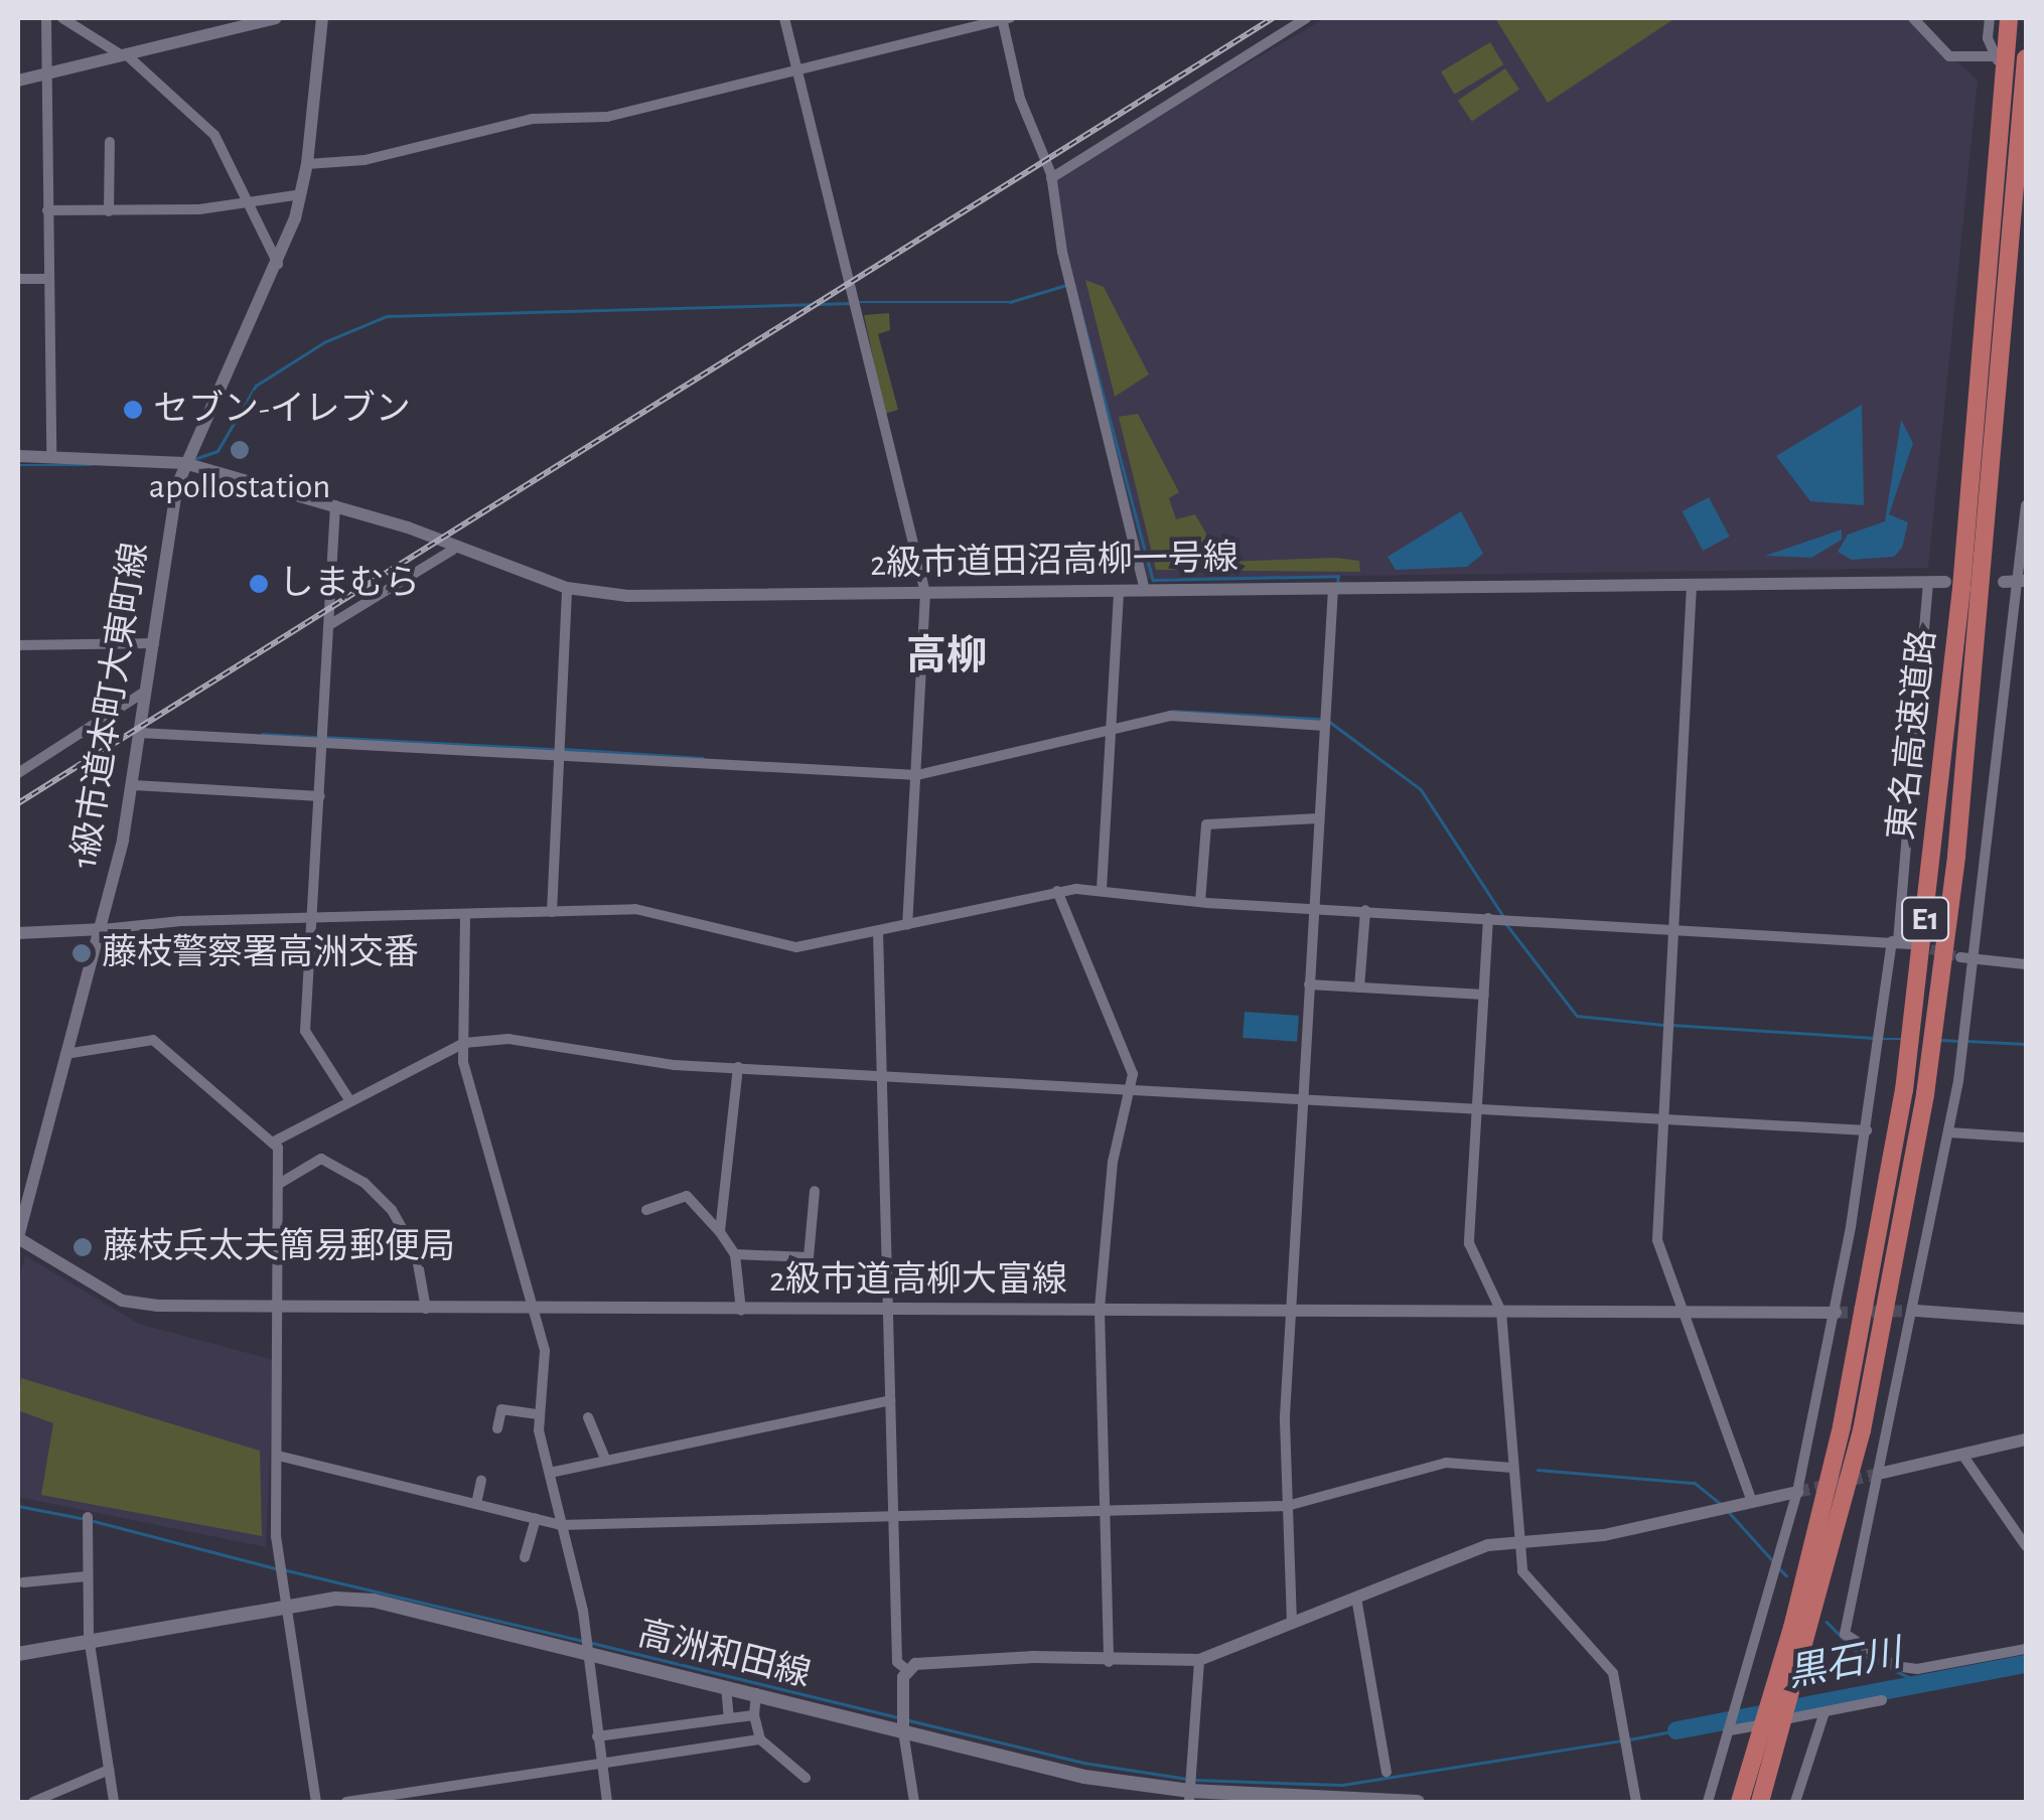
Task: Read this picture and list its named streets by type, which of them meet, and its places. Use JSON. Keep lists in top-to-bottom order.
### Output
{
  "streets": {
    "highway": ["東名高速道路", "E1"],
    "main road": ["高洲和田線"],
    "street": ["2級市道田沼高柳一号線", "1級市道本町大東町線", "2級市道高柳大富線"]
  },
  "crossings": [
    ["2級市道田沼高柳一号線", "1級市道本町大東町線"],
    ["1級市道本町大東町線", "2級市道高柳大富線"]
  ],
  "districts": ["高柳"],
  "water": ["黒石川"],
  "places": [
    "セブン-イレブン",
    "apollostation",
    "しまむら",
    "藤枝警察署高洲交番",
    "藤枝兵太夫簡易郵便局"
  ]
}
